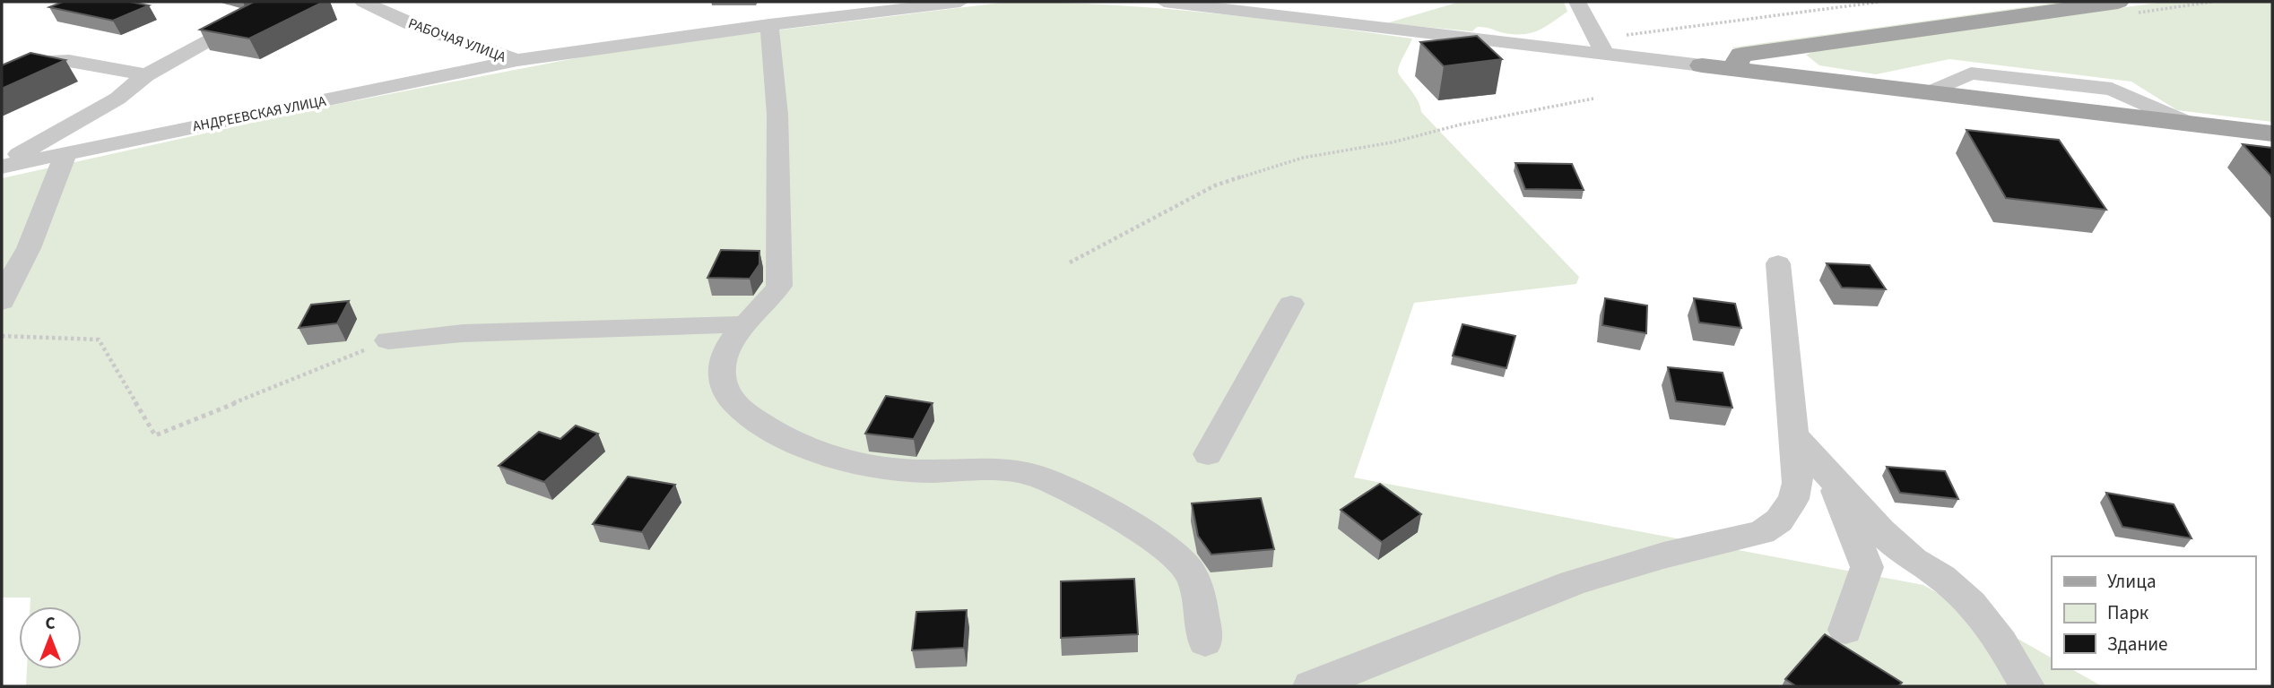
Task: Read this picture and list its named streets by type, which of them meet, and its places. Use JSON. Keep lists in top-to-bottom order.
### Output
{
  "streets": {
    "street": ["РАБОЧАЯ УЛИЦА", "АНДРЕЕВСКАЯ УЛИЦА"]
  },
  "crossings": [
    ["РАБОЧАЯ УЛИЦА", "АНДРЕЕВСКАЯ УЛИЦА"]
  ],
  "legend": ["Улица", "Парк", "Здание"],
  "north": "top"
}
